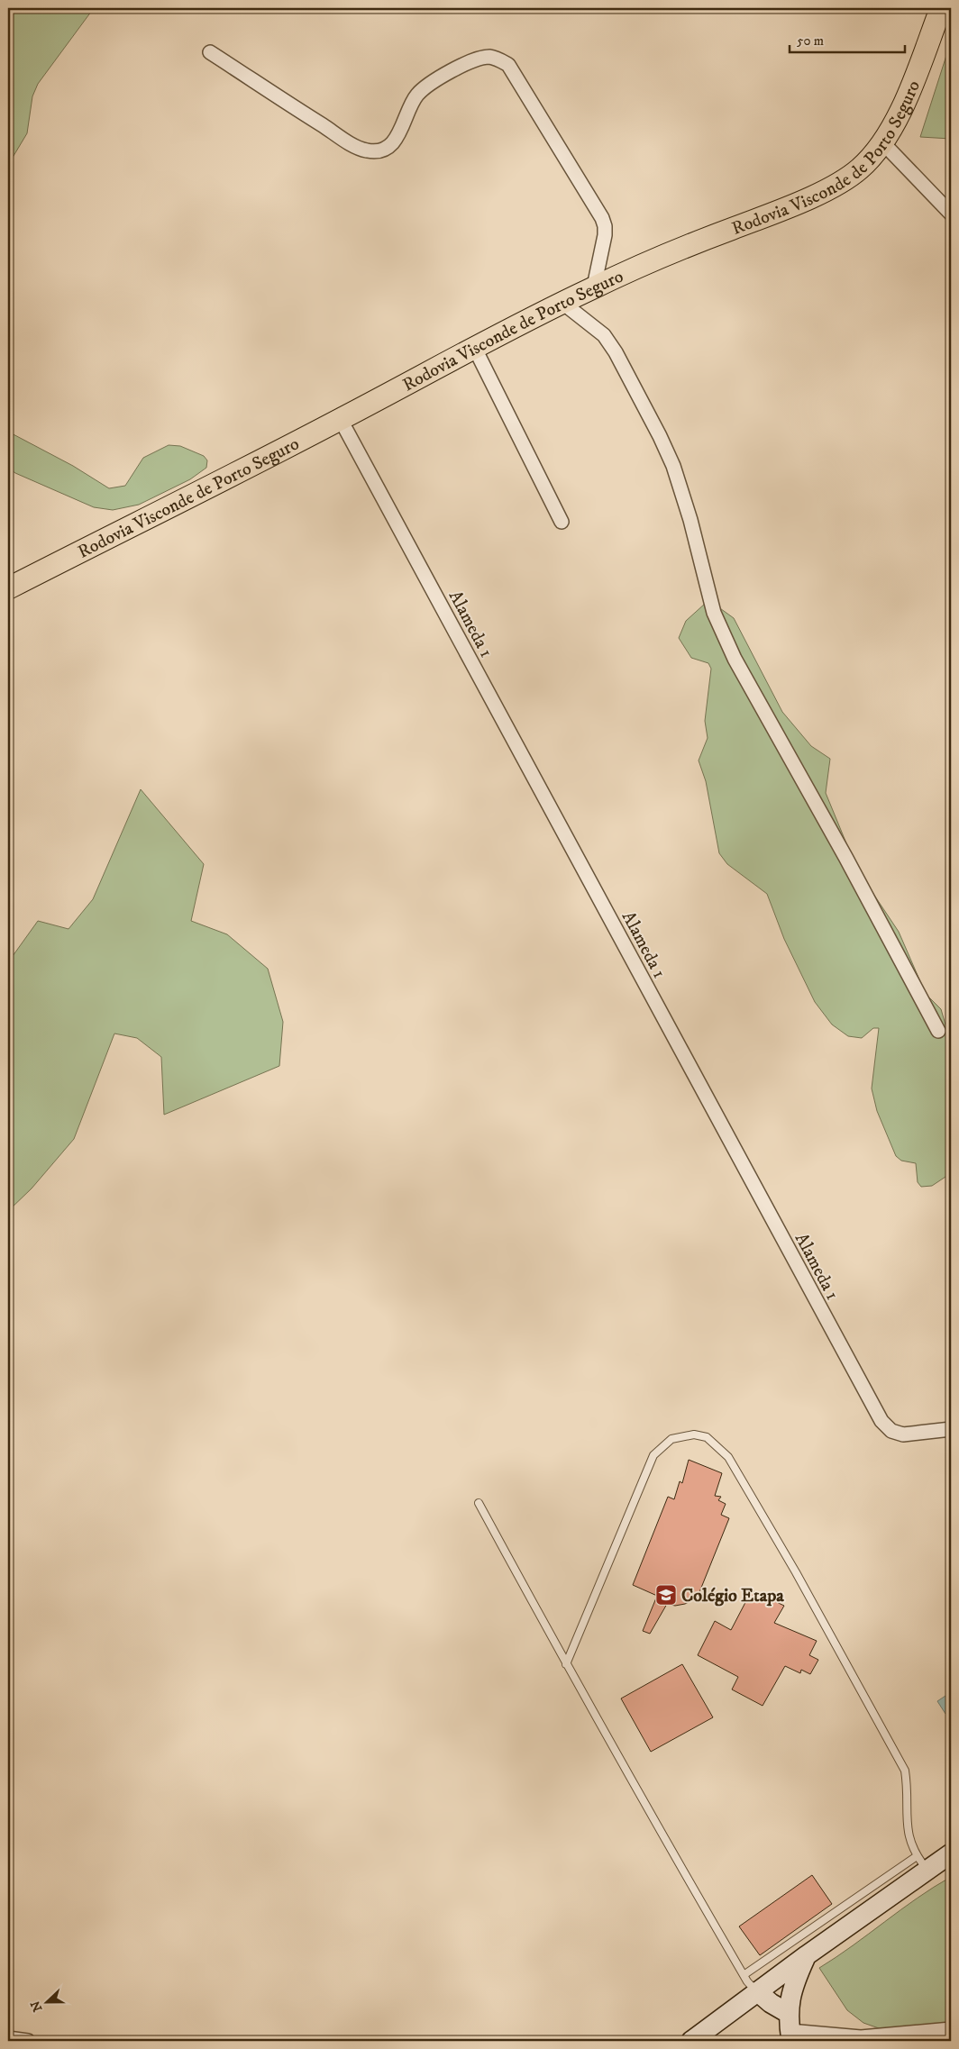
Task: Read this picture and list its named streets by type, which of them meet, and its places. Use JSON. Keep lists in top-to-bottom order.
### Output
{
  "streets": {
    "main road": ["Rodovia Visconde de Porto Seguro"],
    "street": ["Alameda 1"]
  },
  "crossings": [
    ["Rodovia Visconde de Porto Seguro", "Alameda 1"]
  ],
  "places": {
    "school or university": ["Colégio Etapa"]
  },
  "scale_bar": "50 m",
  "north": "left"
}
